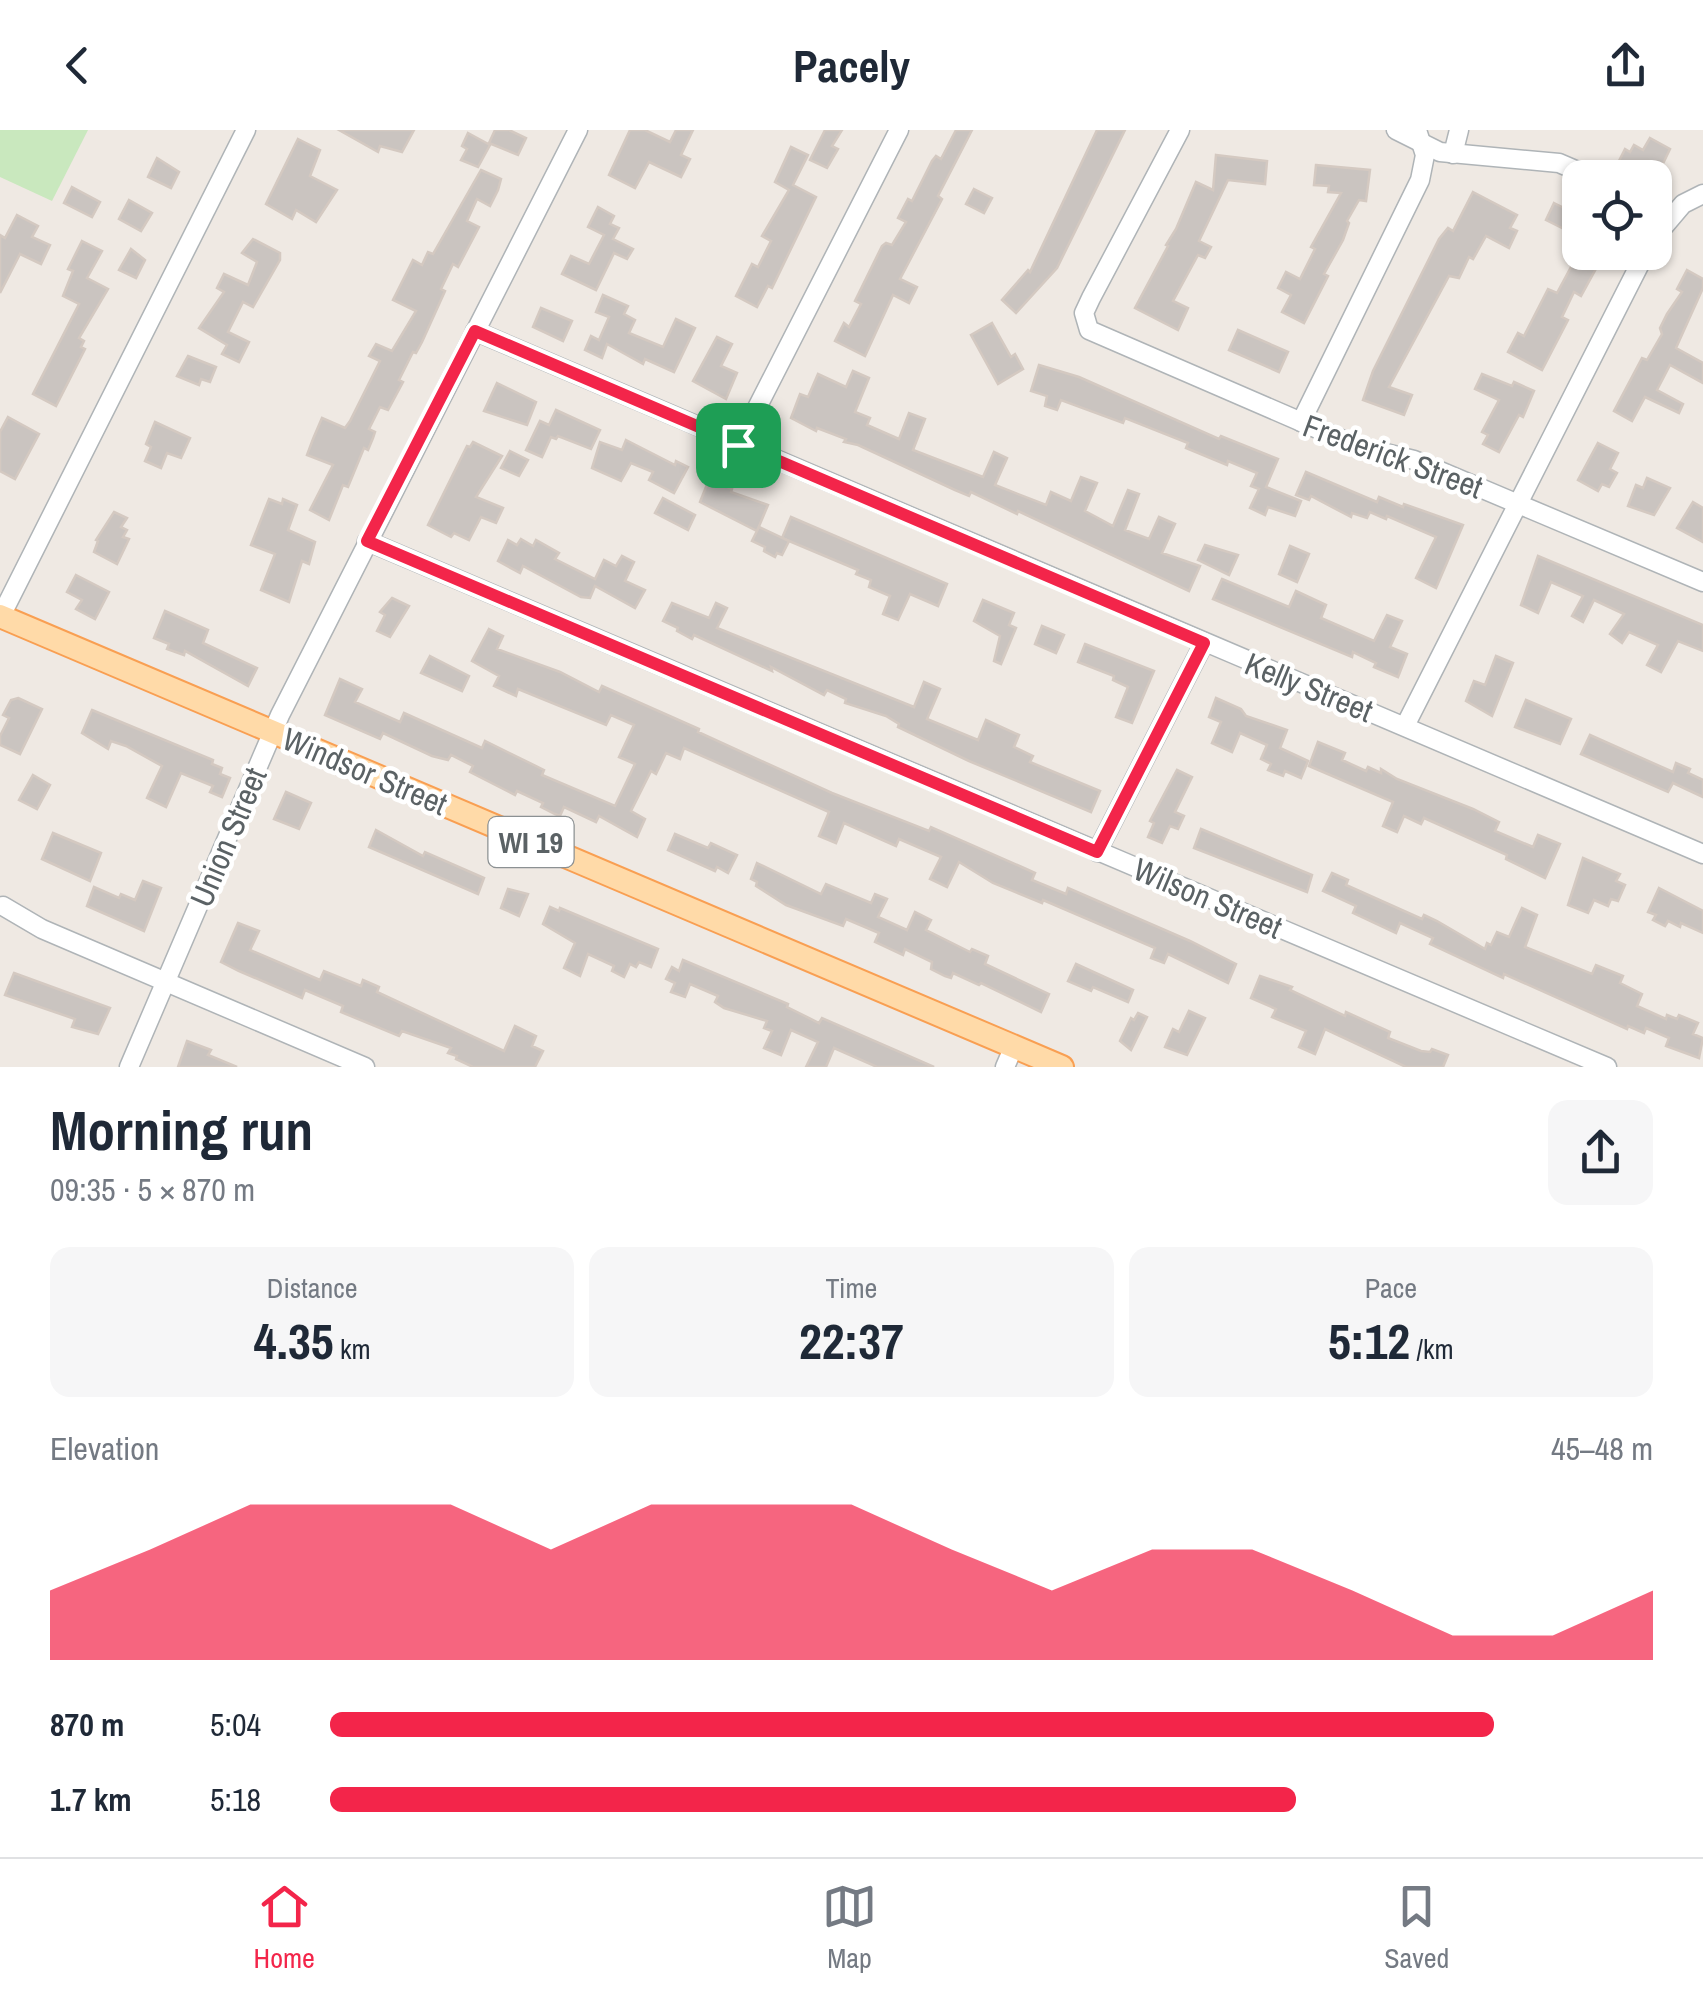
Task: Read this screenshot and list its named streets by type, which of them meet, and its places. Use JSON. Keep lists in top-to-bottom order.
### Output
{
  "streets": {
    "main road": ["Windsor Street", "WI 19"],
    "street": [
      "Frederick Street",
      "Kelly Street",
      "Union Street",
      "Wilson Street"
    ]
  },
  "crossings": [
    ["Kelly Street", "Union Street"],
    ["Windsor Street", "Union Street"],
    ["Union Street", "Wilson Street"]
  ],
  "page": {
    "header": "Pacely",
    "heading": ["Morning run", "09:35 · 5 × 870 m"],
    "stats": [
      ["Distance", "4.35 km"],
      ["Time", "22:37"],
      ["Pace", "5:12 /km"]
    ],
    "chart": ["Elevation", "45–48 m"],
    "list": [
      {
        "name": "870 m",
        "note": "5:04"
      },
      {
        "name": "1.7 km",
        "note": "5:18"
      }
    ],
    "tabs": ["Home", "Map", "Saved"]
  }
}
